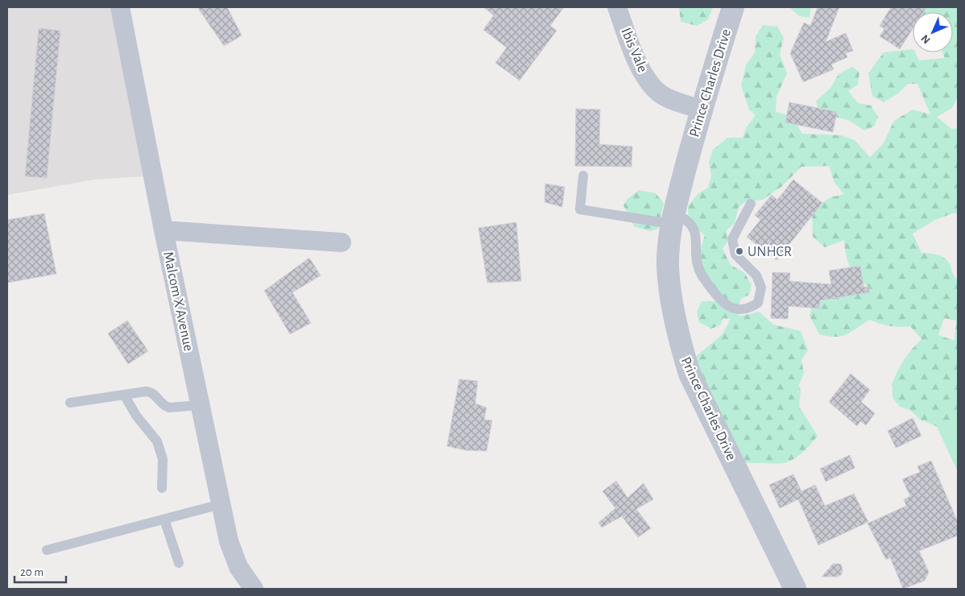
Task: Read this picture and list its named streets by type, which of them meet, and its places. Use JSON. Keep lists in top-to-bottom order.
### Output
{
  "streets": {
    "street": ["Ibis Vale", "Prince Charles Drive", "Malcom X Avenue"]
  },
  "crossings": [
    ["Ibis Vale", "Prince Charles Drive"]
  ],
  "places": ["UNHCR"],
  "scale_bar": "20 m",
  "north": "bottom left"
}
